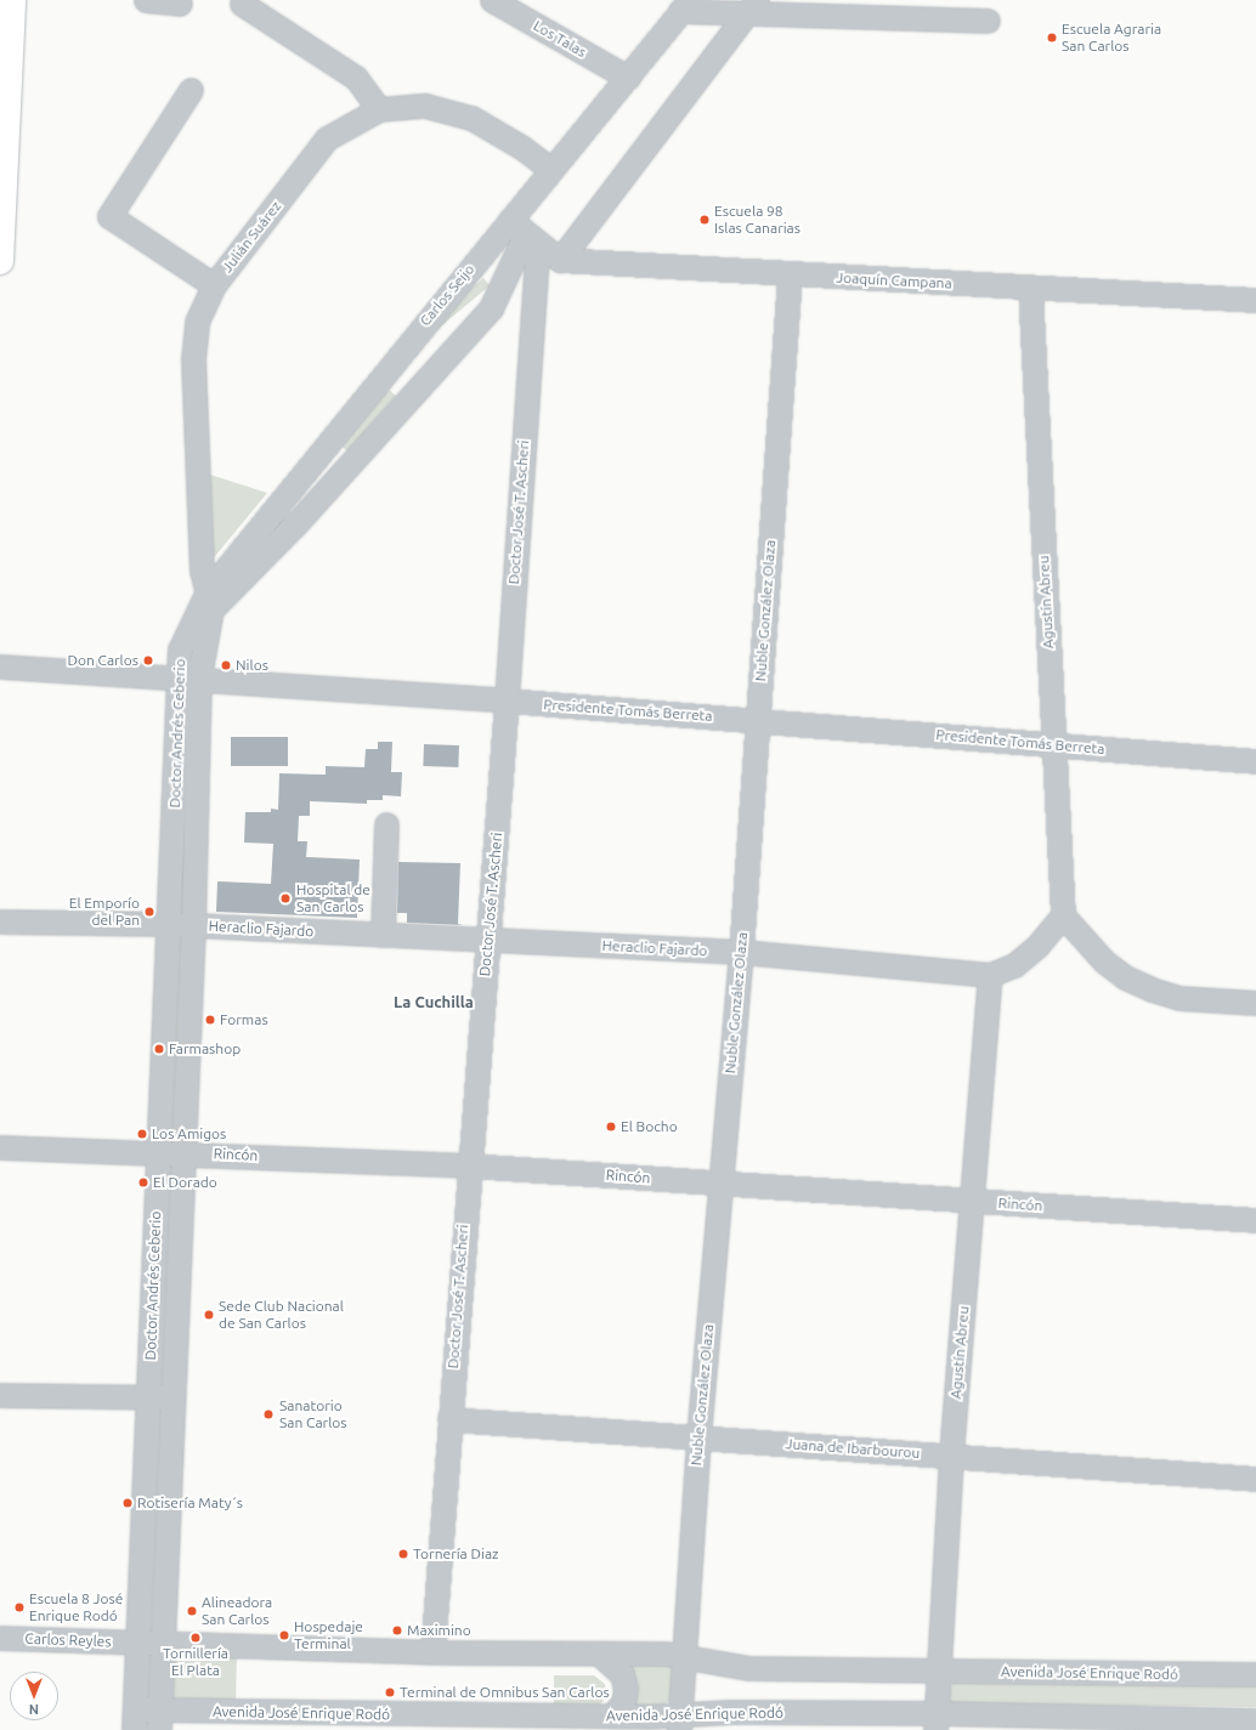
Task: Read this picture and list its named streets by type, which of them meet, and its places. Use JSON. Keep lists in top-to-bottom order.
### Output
{
  "streets": {
    "street": [
      "Los Talas",
      "Julián Suárez",
      "Joaquín Campana",
      "Carlos Seijo",
      "Doctor José T. Ascheri",
      "Agustín Abreu",
      "Nuble González Olaza",
      "Presidente Tomás Berreta",
      "Doctor Andrés Ceberio",
      "Heraclio Fajardo",
      "Rincón",
      "Juana de Ibarbourou",
      "Carlos Reyles",
      "Avenida José Enrique Rodó"
    ]
  },
  "crossings": [
    ["Los Talas", "Carlos Seijo"],
    ["Julián Suárez", "Carlos Seijo"],
    ["Julián Suárez", "Doctor Andrés Ceberio"],
    ["Joaquín Campana", "Agustín Abreu"],
    ["Joaquín Campana", "Nuble González Olaza"],
    ["Carlos Seijo", "Doctor José T. Ascheri"],
    ["Carlos Seijo", "Doctor Andrés Ceberio"],
    ["Doctor José T. Ascheri", "Presidente Tomás Berreta"],
    ["Doctor José T. Ascheri", "Heraclio Fajardo"],
    ["Doctor José T. Ascheri", "Rincón"],
    ["Doctor José T. Ascheri", "Juana de Ibarbourou"],
    ["Doctor José T. Ascheri", "Avenida José Enrique Rodó"],
    ["Agustín Abreu", "Presidente Tomás Berreta"],
    ["Agustín Abreu", "Heraclio Fajardo"],
    ["Agustín Abreu", "Rincón"],
    ["Agustín Abreu", "Juana de Ibarbourou"],
    ["Agustín Abreu", "Avenida José Enrique Rodó"],
    ["Nuble González Olaza", "Presidente Tomás Berreta"],
    ["Nuble González Olaza", "Heraclio Fajardo"],
    ["Nuble González Olaza", "Rincón"],
    ["Nuble González Olaza", "Juana de Ibarbourou"],
    ["Nuble González Olaza", "Avenida José Enrique Rodó"],
    ["Presidente Tomás Berreta", "Doctor Andrés Ceberio"],
    ["Doctor Andrés Ceberio", "Heraclio Fajardo"],
    ["Doctor Andrés Ceberio", "Rincón"],
    ["Doctor Andrés Ceberio", "Carlos Reyles"],
    ["Doctor Andrés Ceberio", "Avenida José Enrique Rodó"],
    ["Carlos Reyles", "Avenida José Enrique Rodó"]
  ],
  "districts": ["La Cuchilla"],
  "places": [
    "Escuela Agraria San Carlos",
    "Escuela 98 Islas Canarias",
    "Don Carlos",
    "Nilos",
    "Hospital de San Carlos",
    "El Emporío del Pan",
    "Formas",
    "Farmashop",
    "El Bocho",
    "Los Amigos",
    "El Dorado",
    "Sede Club Nacional de San Carlos",
    "Sanatorio San Carlos",
    "Rotisería Maty´s",
    "Tornería Diaz",
    "Escuela 8 José Enrique Rodó",
    "Alineadora San Carlos",
    "Maximino",
    "Hospedaje Terminal",
    "Tornillería El Plata",
    "Terminal de Omnibus San Carlos"
  ],
  "north": "bottom"
}
